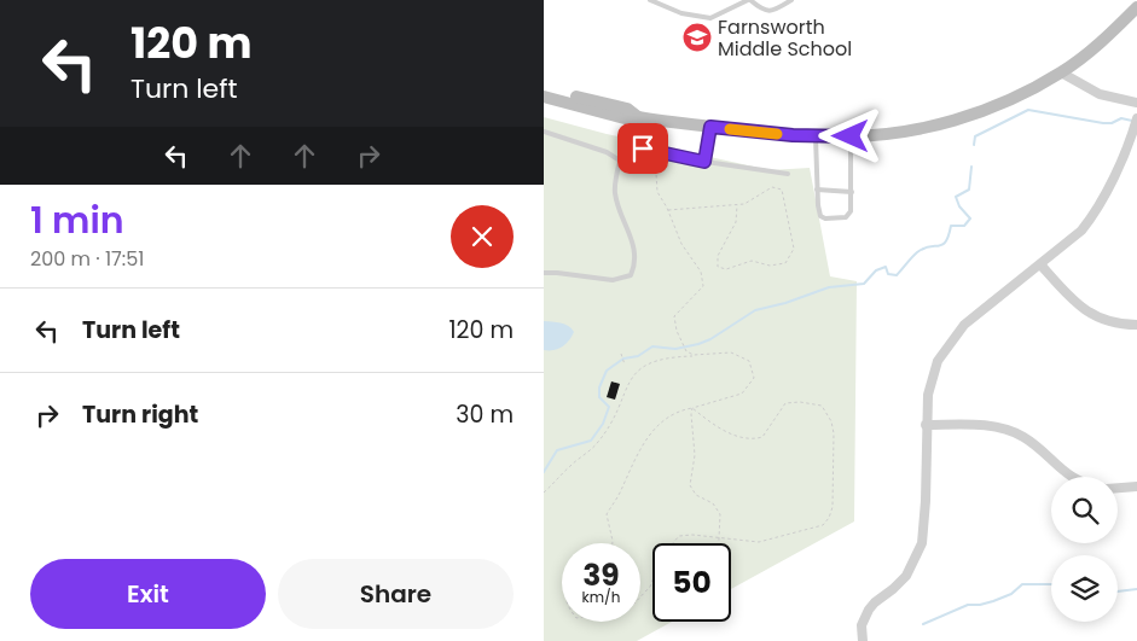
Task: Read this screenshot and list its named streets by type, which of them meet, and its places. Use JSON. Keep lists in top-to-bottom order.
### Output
{
  "places": {
    "school or university": ["Farnsworth Middle School"]
  },
  "page": {
    "turn": ["120 m", "Turn left"],
    "heading": ["1 min", "200 m · 17:51"],
    "list": [
      {
        "name": "Turn left",
        "value": "120 m"
      },
      {
        "name": "Turn right",
        "value": "30 m"
      }
    ],
    "speed": "39 km/h",
    "limit": "50",
    "buttons": ["Exit", "Share"]
  }
}
